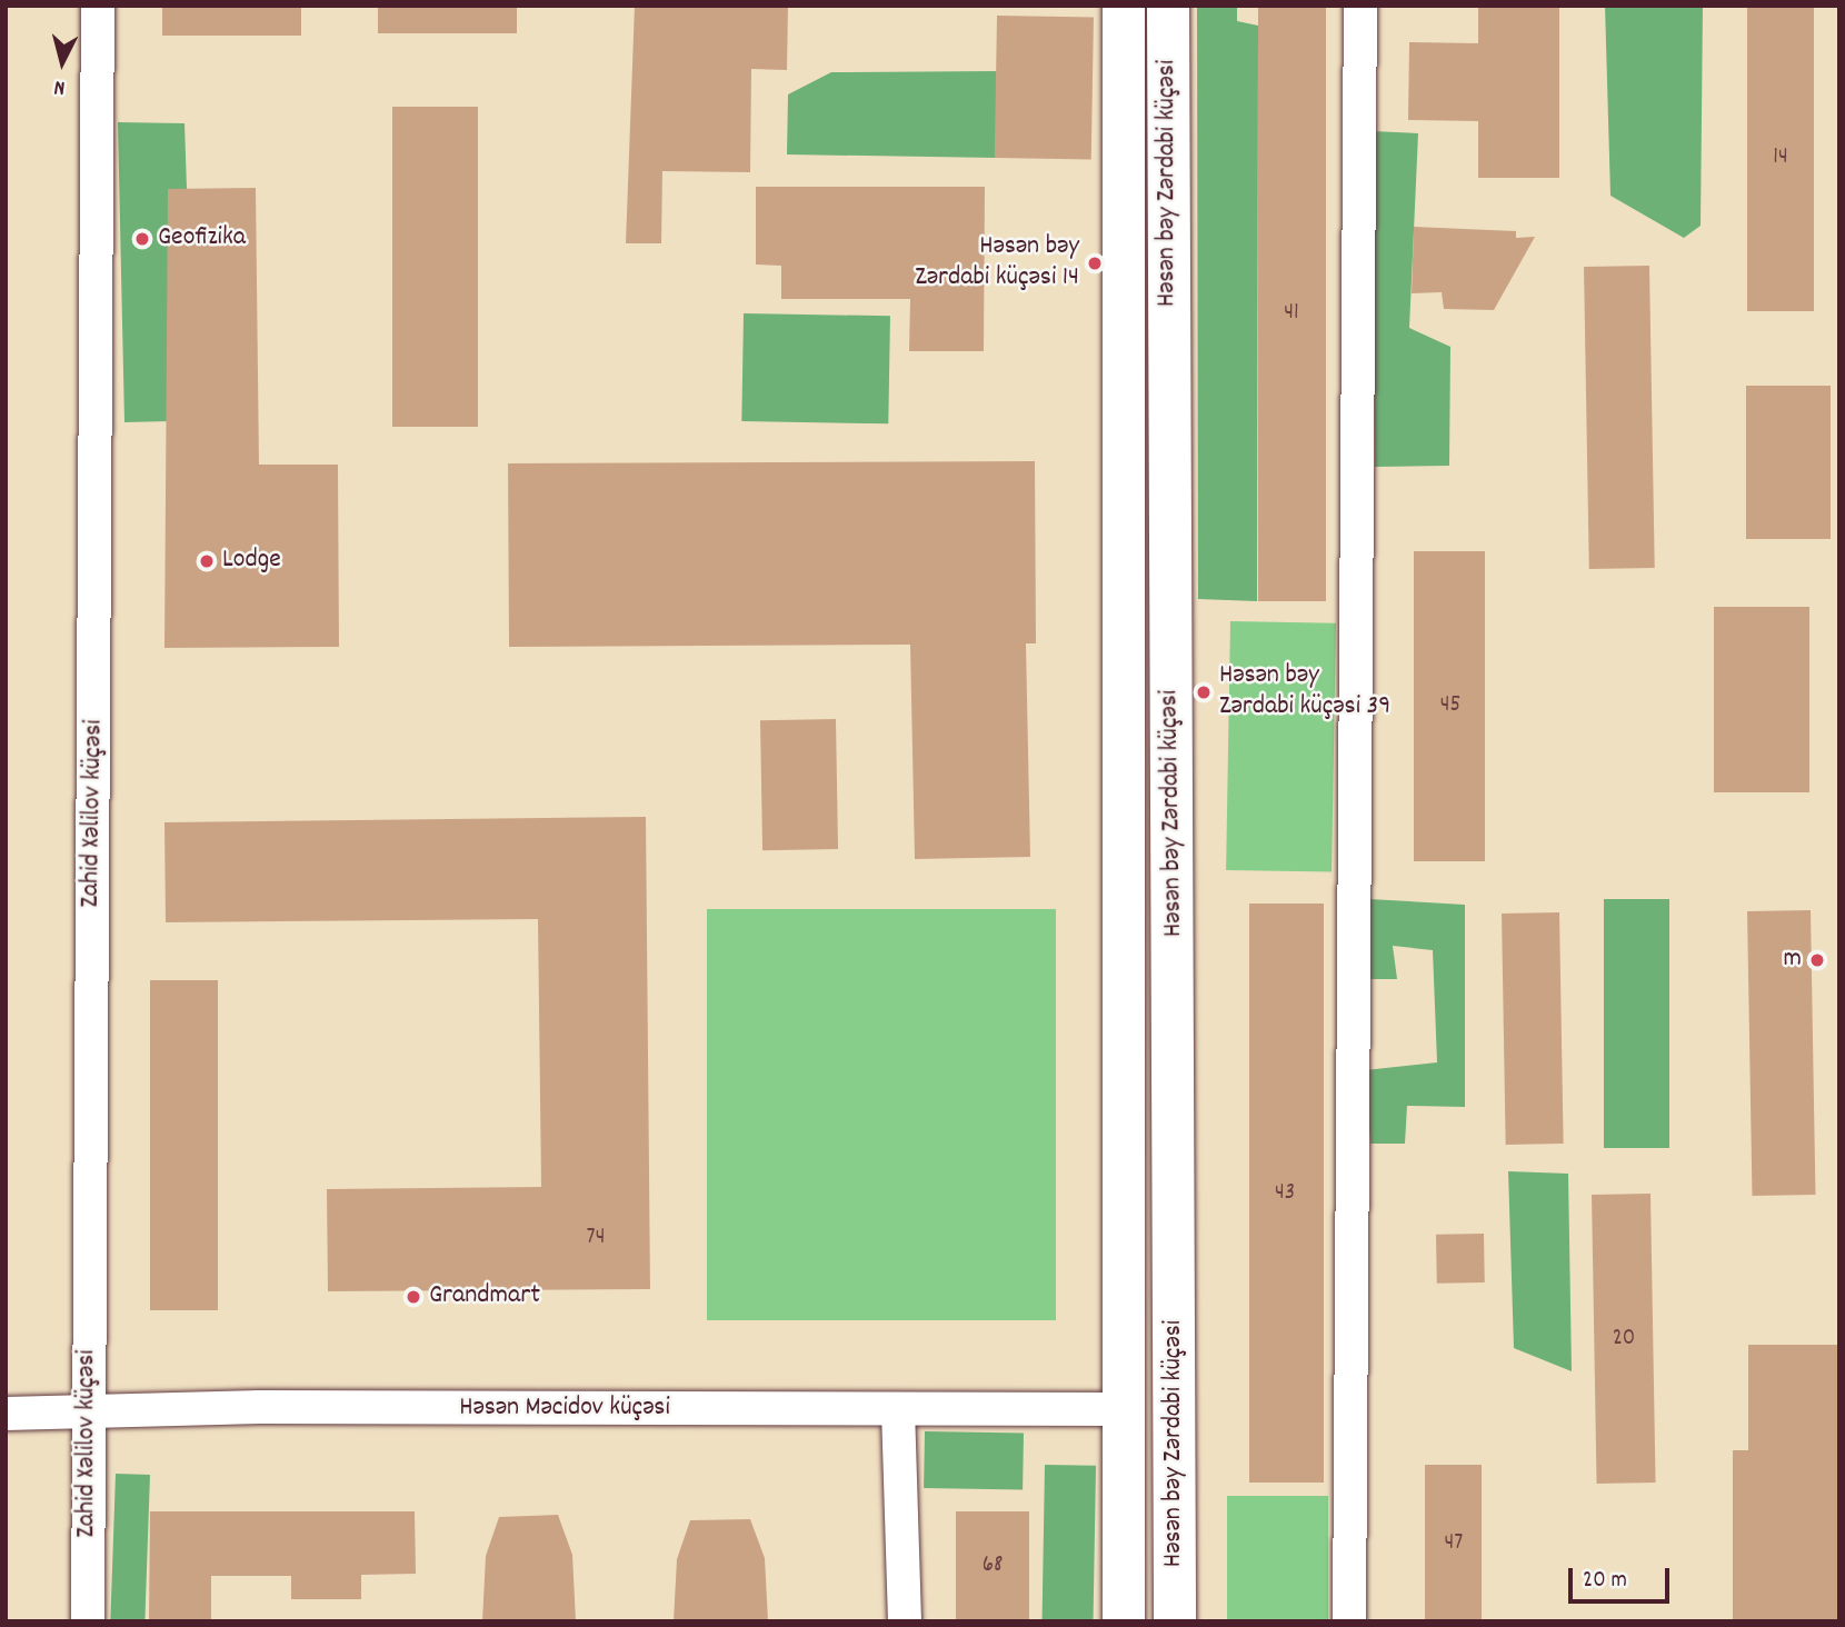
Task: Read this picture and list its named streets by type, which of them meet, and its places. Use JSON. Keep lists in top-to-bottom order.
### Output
{
  "streets": {
    "main road": ["Həsən bəy Zərdabi küçəsi"],
    "street": ["Zahid Xəlilov küçəsi", "Həsən Məcidov küçəsi"]
  },
  "crossings": [
    ["Həsən bəy Zərdabi küçəsi", "Həsən Məcidov küçəsi"],
    ["Zahid Xəlilov küçəsi", "Həsən Məcidov küçəsi"]
  ],
  "places": [
    "Geofizika",
    "Həsən bəy Zərdabi küçəsi 14",
    "Lodge",
    "Həsən bəy Zərdabi küçəsi 39",
    "m",
    "Grandmart"
  ],
  "house_numbers": [
    "14",
    "41",
    "45",
    "43",
    "74",
    "20",
    "47",
    "68"
  ],
  "scale_bar": "20 m",
  "north": "bottom"
}
